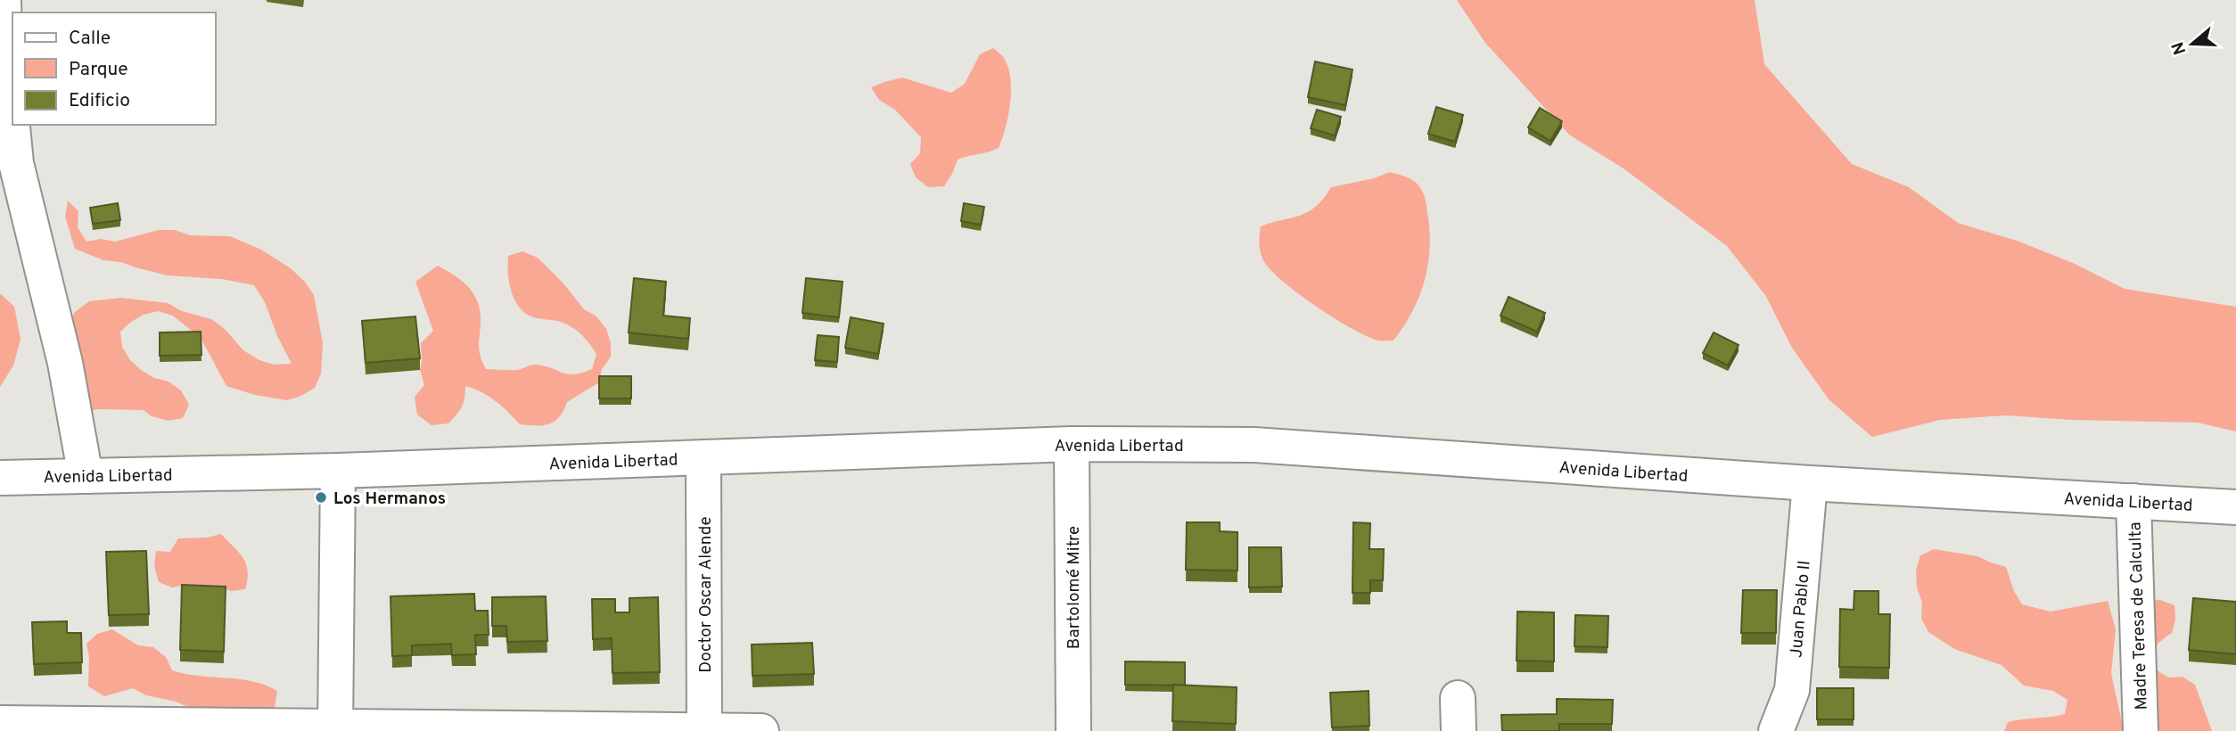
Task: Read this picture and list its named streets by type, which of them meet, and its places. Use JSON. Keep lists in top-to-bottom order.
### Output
{
  "streets": {
    "street": [
      "Avenida Libertad",
      "Bartolomé Mitre",
      "Doctor Oscar Alende",
      "Juan Pablo II",
      "Madre Teresa de Calculta"
    ]
  },
  "crossings": [
    ["Avenida Libertad", "Bartolomé Mitre"],
    ["Avenida Libertad", "Doctor Oscar Alende"],
    ["Avenida Libertad", "Juan Pablo II"],
    ["Avenida Libertad", "Madre Teresa de Calculta"]
  ],
  "places": ["Los Hermanos"],
  "legend": ["Calle", "Parque", "Edificio"],
  "north": "left"
}
